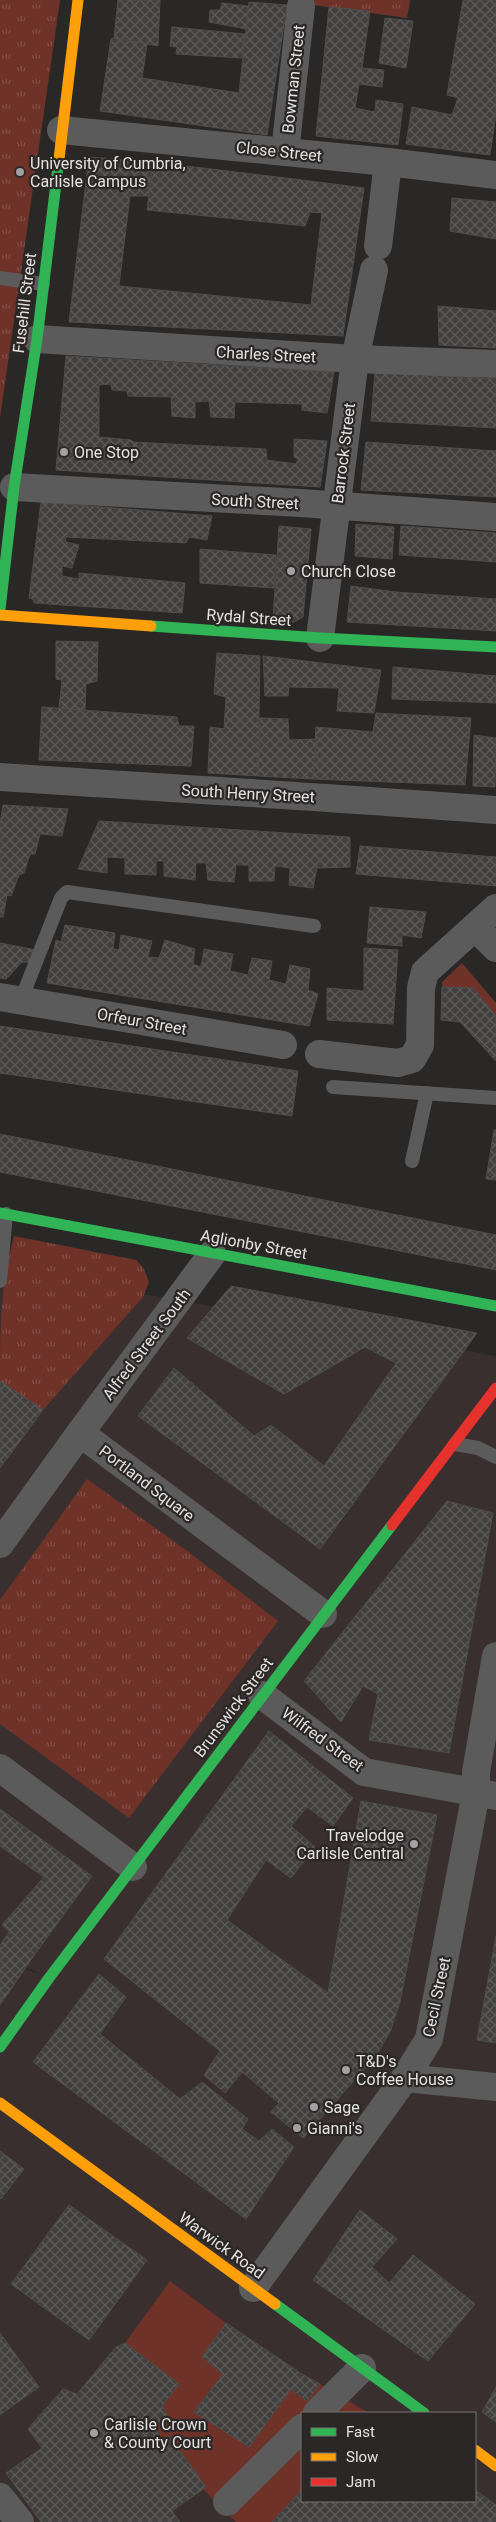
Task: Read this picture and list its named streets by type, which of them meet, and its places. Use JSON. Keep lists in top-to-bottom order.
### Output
{
  "streets": {
    "street": [
      "Bowman Street",
      "Close Street",
      "Fusehill Street",
      "Charles Street",
      "Barrock Street",
      "South Street",
      "Rydal Street",
      "South Henry Street",
      "Orfeur Street",
      "Aglionby Street",
      "Alfred Street South",
      "Portland Square",
      "Brunswick Street",
      "Wilfred Street",
      "Cecil Street",
      "Warwick Road"
    ]
  },
  "crossings": [
    ["Bowman Street", "Close Street"],
    ["Close Street", "Fusehill Street"],
    ["Close Street", "Barrock Street"],
    ["Fusehill Street", "Charles Street"],
    ["Fusehill Street", "South Street"],
    ["Charles Street", "Barrock Street"],
    ["Barrock Street", "South Street"],
    ["Barrock Street", "Rydal Street"],
    ["Aglionby Street", "Alfred Street South"],
    ["Alfred Street South", "Portland Square"],
    ["Portland Square", "Brunswick Street"],
    ["Brunswick Street", "Wilfred Street"],
    ["Wilfred Street", "Cecil Street"],
    ["Cecil Street", "Warwick Road"]
  ],
  "places": [
    "University of Cumbria, Carlisle Campus",
    "One Stop",
    "Church Close",
    "Travelodge Carlisle Central",
    "T&D's Coffee House",
    "Sage",
    "Gianni's",
    "Carlisle Crown & County Court"
  ],
  "legend": ["Fast", "Slow", "Jam"]
}
